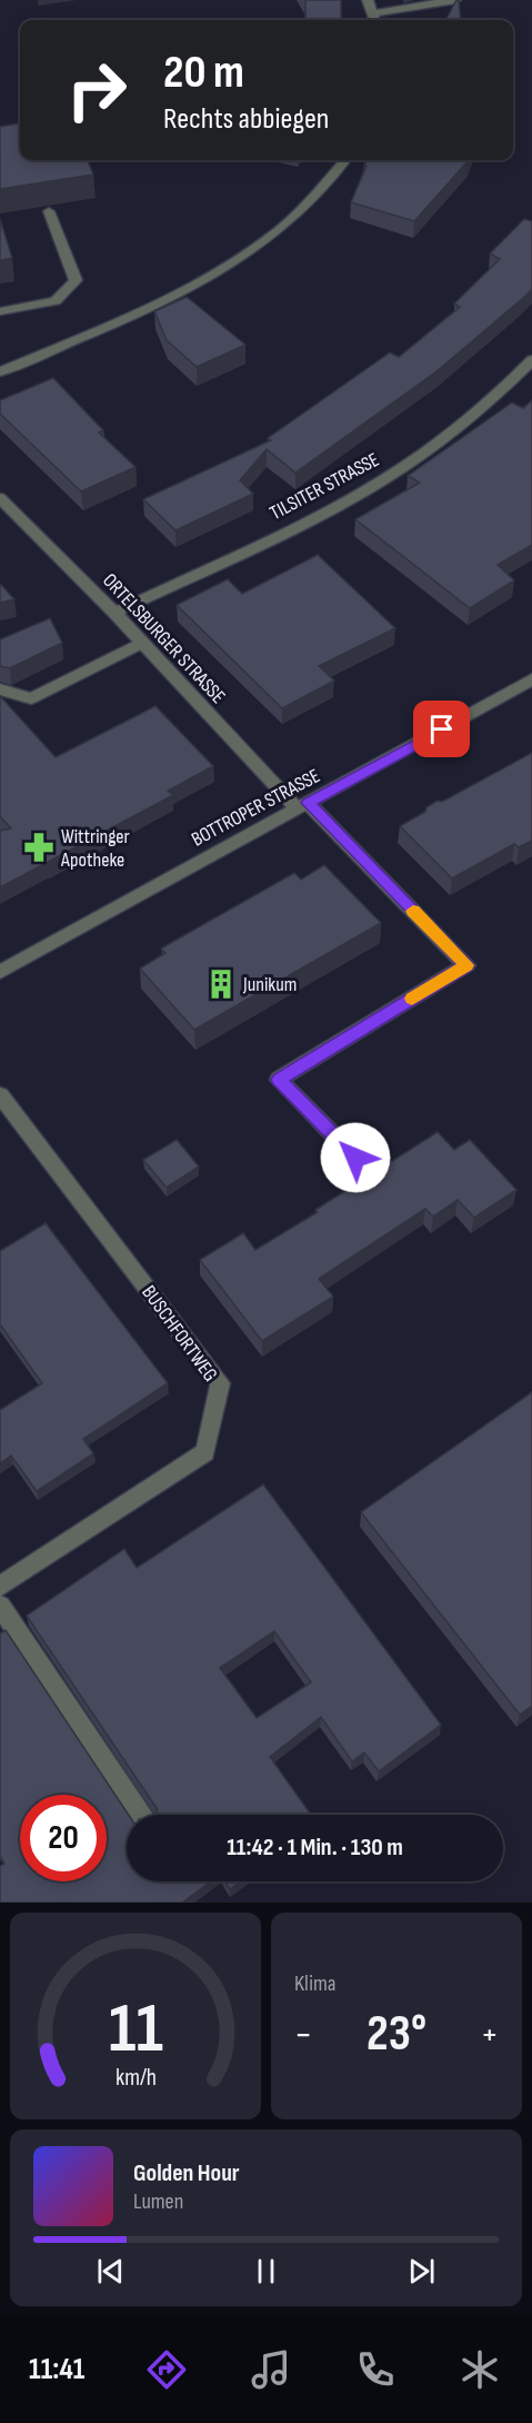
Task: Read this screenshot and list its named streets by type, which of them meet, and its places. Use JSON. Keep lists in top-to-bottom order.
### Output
{
  "streets": {
    "street": [
      "TILSITER STRASSE",
      "ORTELSBURGER STRASSE",
      "BOTTROPER STRASSE",
      "BUSCHFORTWEG"
    ]
  },
  "crossings": [
    ["TILSITER STRASSE", "ORTELSBURGER STRASSE"],
    ["ORTELSBURGER STRASSE", "BOTTROPER STRASSE"]
  ],
  "places": {
    "pharmacy": ["Wittringer Apotheke"],
    "building": ["Junikum"]
  },
  "page": {
    "turn": ["20 m", "Rechts abbiegen"],
    "limit": "20",
    "trip": "11:42 · 1 Min. · 130 m",
    "tile": "Klima",
    "heat": ["−", "23°", "+"],
    "song": ["Golden Hour", "Lumen"],
    "tabs": "11:41",
    "gauge": ["11", "km/h"]
  }
}
